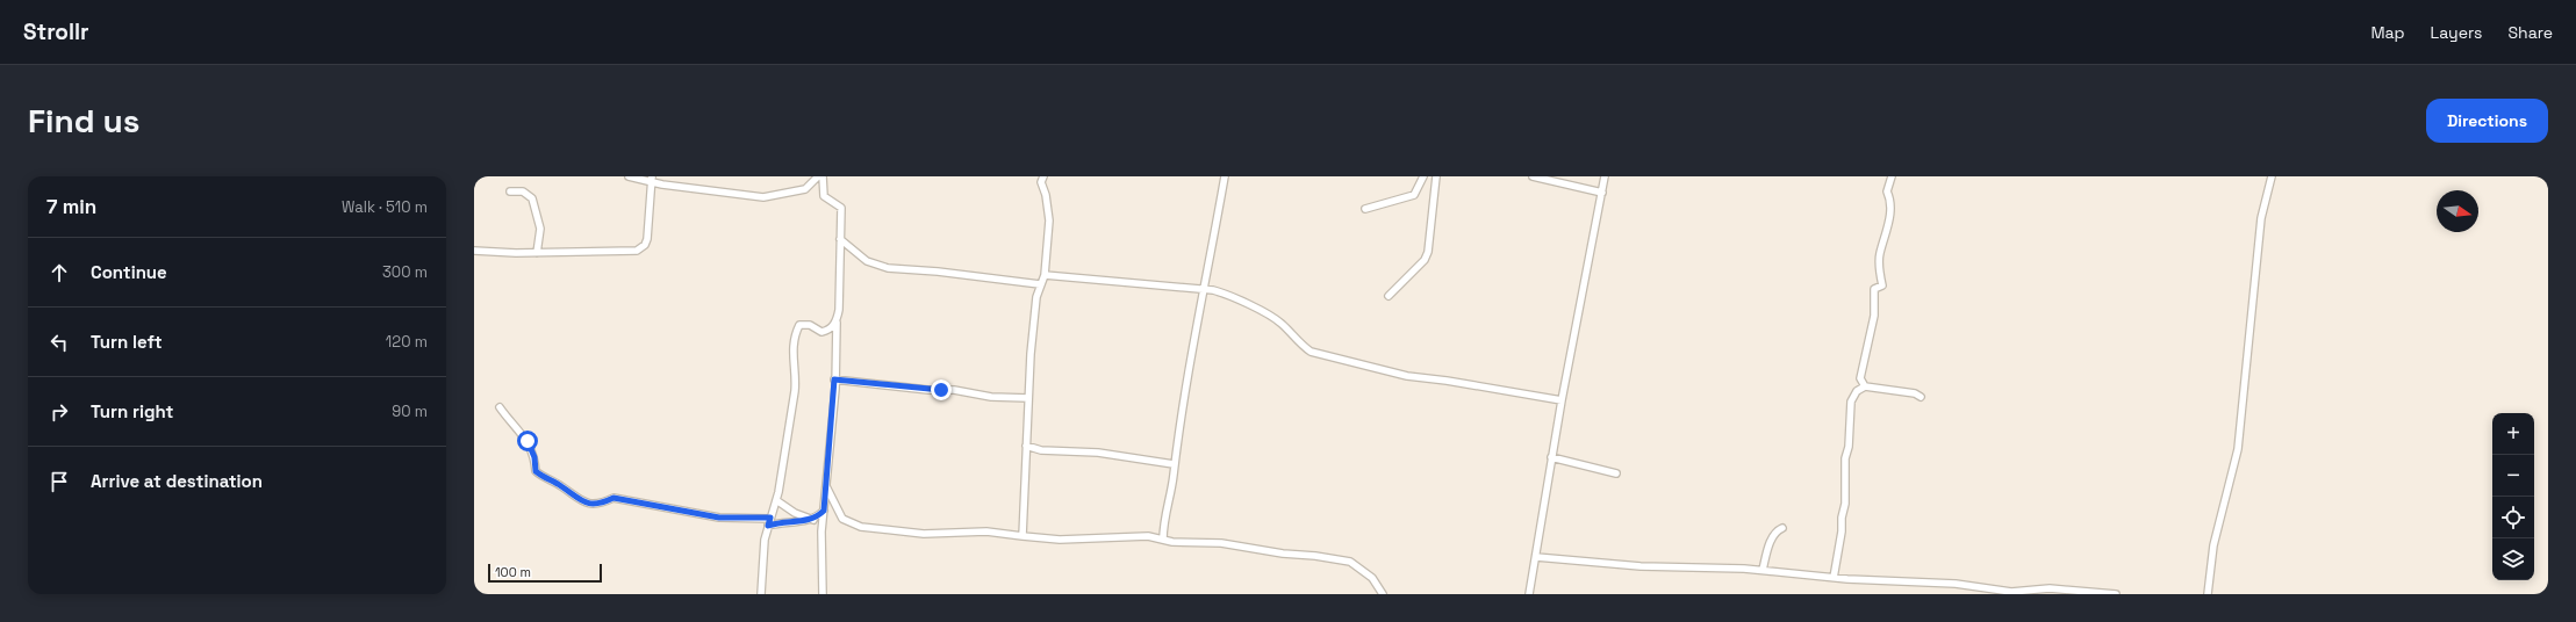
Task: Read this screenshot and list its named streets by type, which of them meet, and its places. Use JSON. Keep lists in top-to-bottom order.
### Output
{
  "scale_bar": "100 m",
  "north": "right",
  "page": {
    "header": "Strollr",
    "nav": ["Map", "Layers", "Share"],
    "buttons": "Directions",
    "title": "Find us",
    "heading": ["7 min", "Walk · 510 m"],
    "list": [
      ["Continue", "300 m"],
      ["Turn left", "120 m"],
      ["Turn right", "90 m"],
      "Arrive at destination"
    ],
    "map_buttons": ["+", "−"],
    "scale": "100 m"
  }
}
